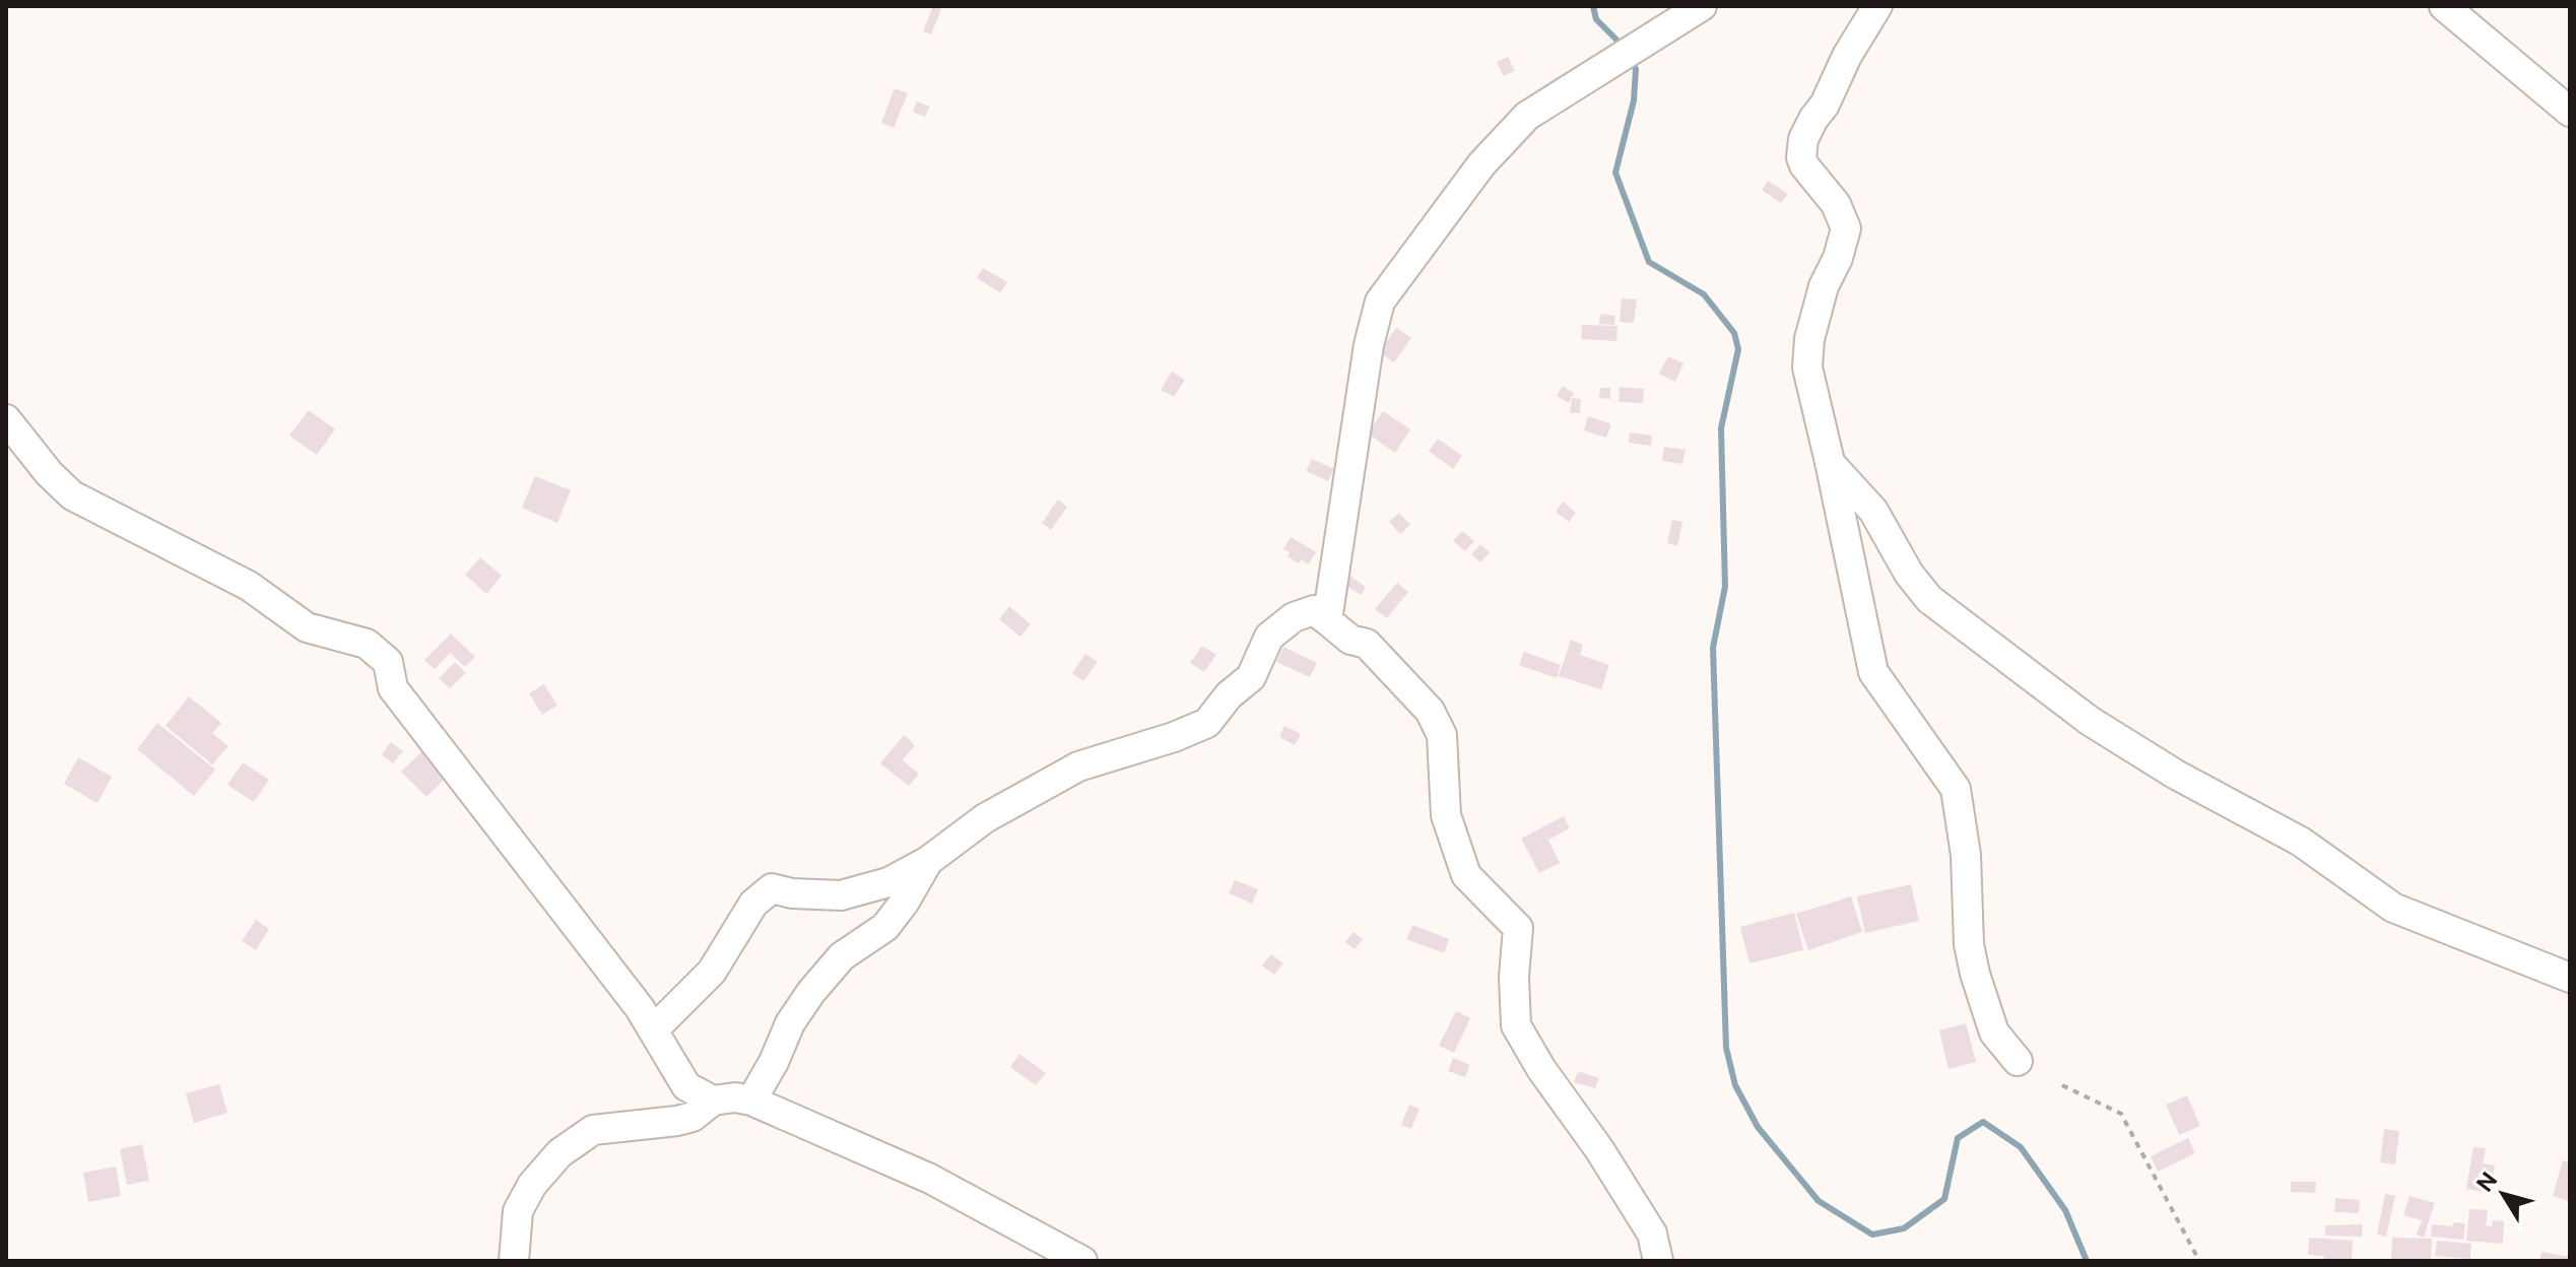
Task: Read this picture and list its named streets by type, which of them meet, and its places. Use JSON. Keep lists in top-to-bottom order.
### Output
{
  "north": "top left"
}
